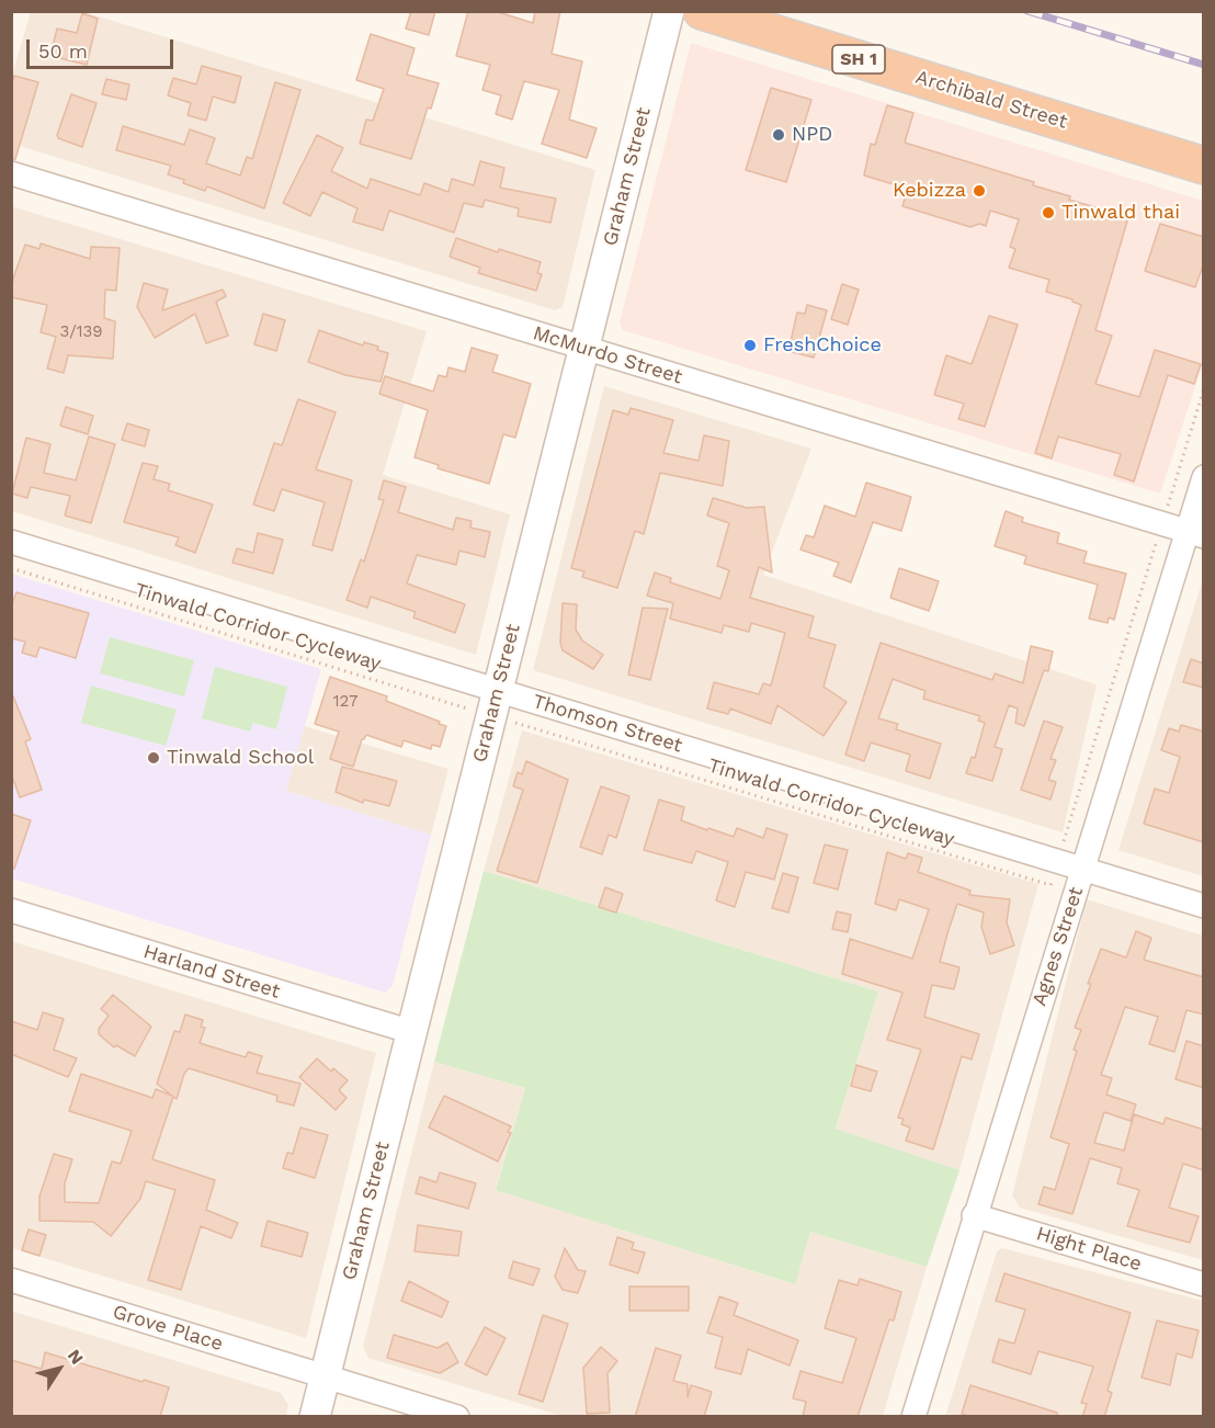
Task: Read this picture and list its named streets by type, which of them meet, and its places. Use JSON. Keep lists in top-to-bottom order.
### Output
{
  "streets": {
    "highway": ["SH 1", "Archibald Street"],
    "street": [
      "Graham Street",
      "McMurdo Street",
      "Thomson Street",
      "Agnes Street",
      "Harland Street",
      "Hight Place",
      "Grove Place"
    ],
    "path": ["Tinwald Corridor Cycleway"]
  },
  "crossings": [
    ["Graham Street", "McMurdo Street"],
    ["Graham Street", "Thomson Street"],
    ["Graham Street", "Harland Street"],
    ["Graham Street", "Grove Place"],
    ["McMurdo Street", "Agnes Street"],
    ["Thomson Street", "Agnes Street"],
    ["Agnes Street", "Hight Place"]
  ],
  "places": [
    "NPD",
    "Kebizza",
    "Tinwald thai",
    "FreshChoice",
    "Tinwald School"
  ],
  "house_numbers": ["3/139", "127"],
  "scale_bar": "50 m",
  "north": "top right"
}
